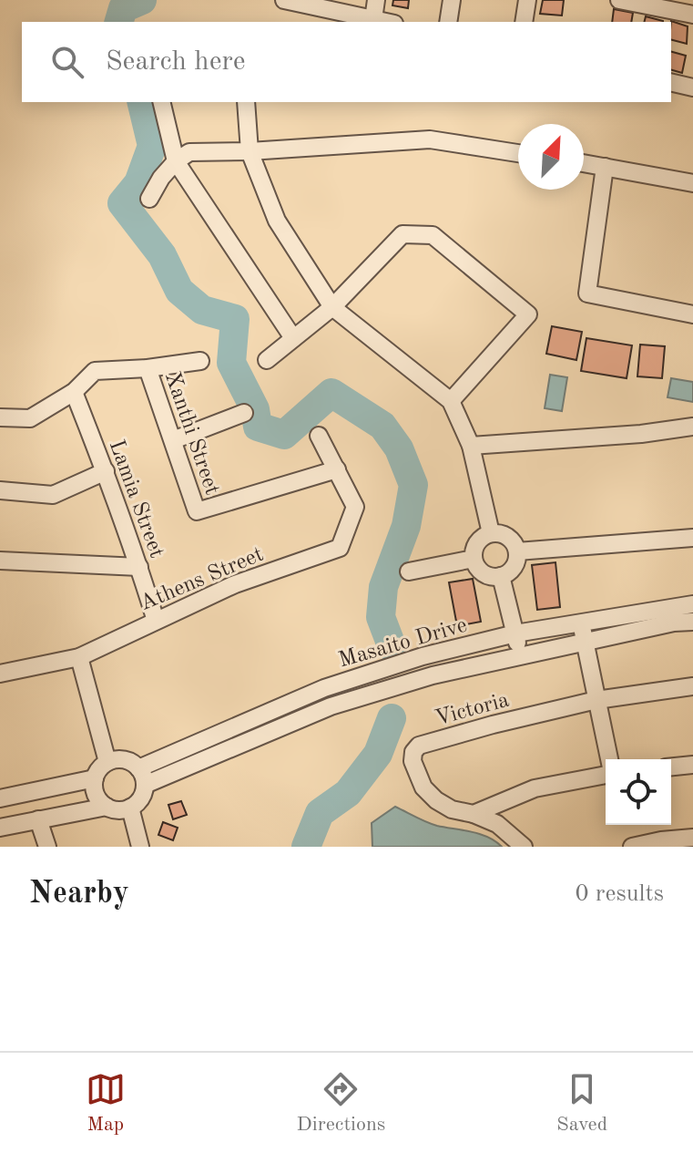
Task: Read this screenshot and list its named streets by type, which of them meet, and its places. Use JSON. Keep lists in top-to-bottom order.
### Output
{
  "streets": {
    "street": [
      "Xanthi Street",
      "Lamia Street",
      "Athens Street",
      "Masaito Drive",
      "Victoria"
    ]
  },
  "crossings": [
    ["Xanthi Street", "Athens Street"],
    ["Lamia Street", "Athens Street"]
  ],
  "north": "top right",
  "page": {
    "search": "Search here",
    "heading": ["Nearby", "0 results"],
    "nav": ["Map", "Directions", "Saved"]
  }
}
